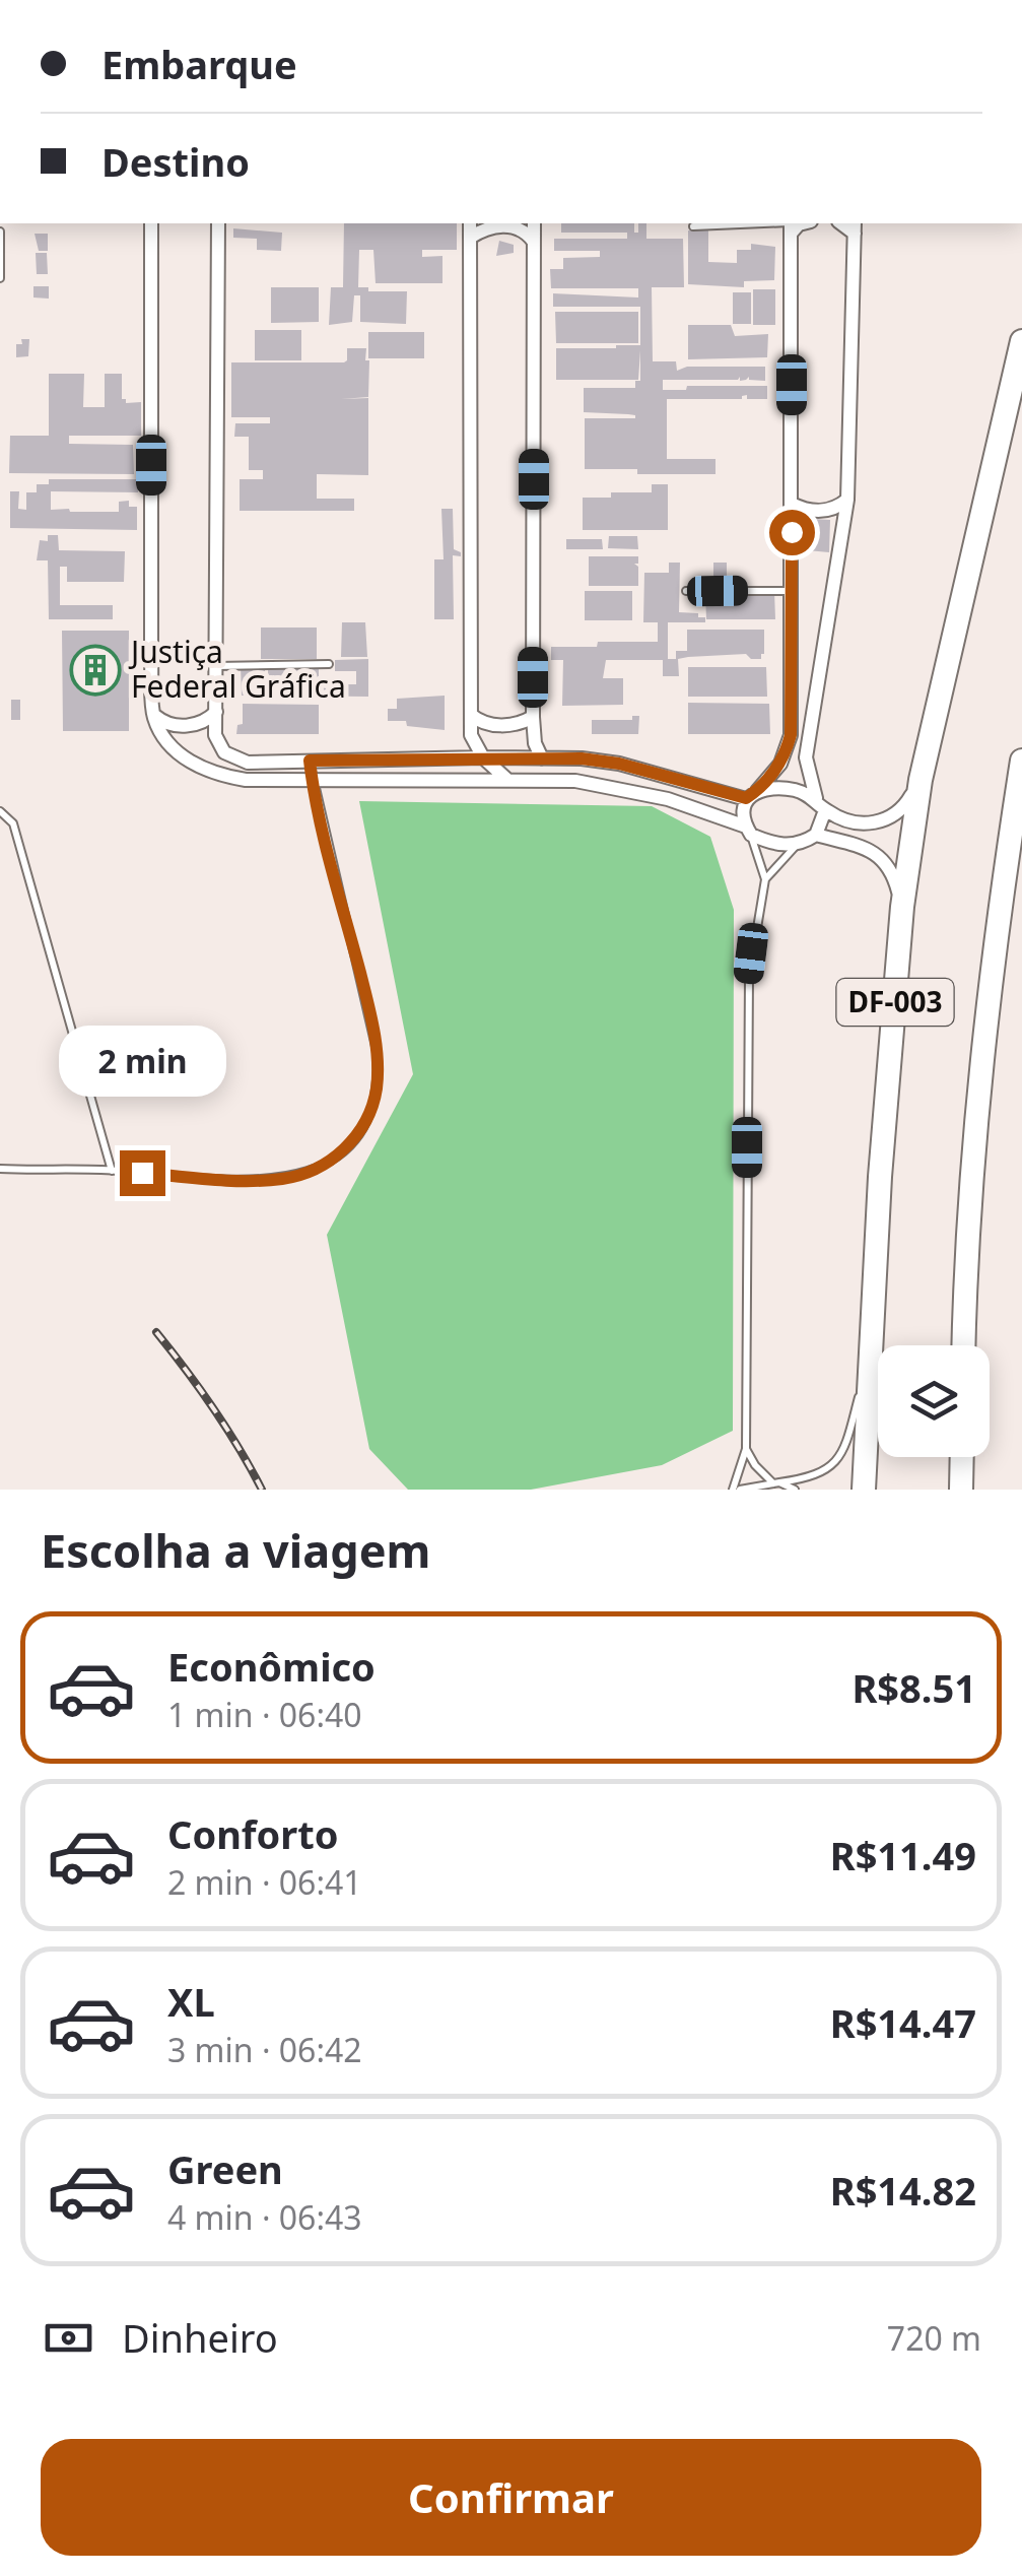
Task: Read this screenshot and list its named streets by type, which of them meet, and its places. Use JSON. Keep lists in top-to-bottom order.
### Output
{
  "streets": {
    "highway": ["DF-003"]
  },
  "places": {
    "building": ["Justiça Federal Gráfica"]
  },
  "page": {
    "banner": ["Embarque", "Destino"],
    "bubble": "2 min",
    "heading": "Escolha a viagem",
    "list": [
      {
        "name": "Econômico",
        "note": "1 min · 06:40",
        "value": "R$8.51"
      },
      {
        "name": "Conforto",
        "note": "2 min · 06:41",
        "value": "R$11.49"
      },
      {
        "name": "XL",
        "note": "3 min · 06:42",
        "value": "R$14.47"
      },
      {
        "name": "Green",
        "note": "4 min · 06:43",
        "value": "R$14.82"
      }
    ],
    "pay": ["Dinheiro", "720 m"],
    "buttons": "Confirmar"
  }
}
